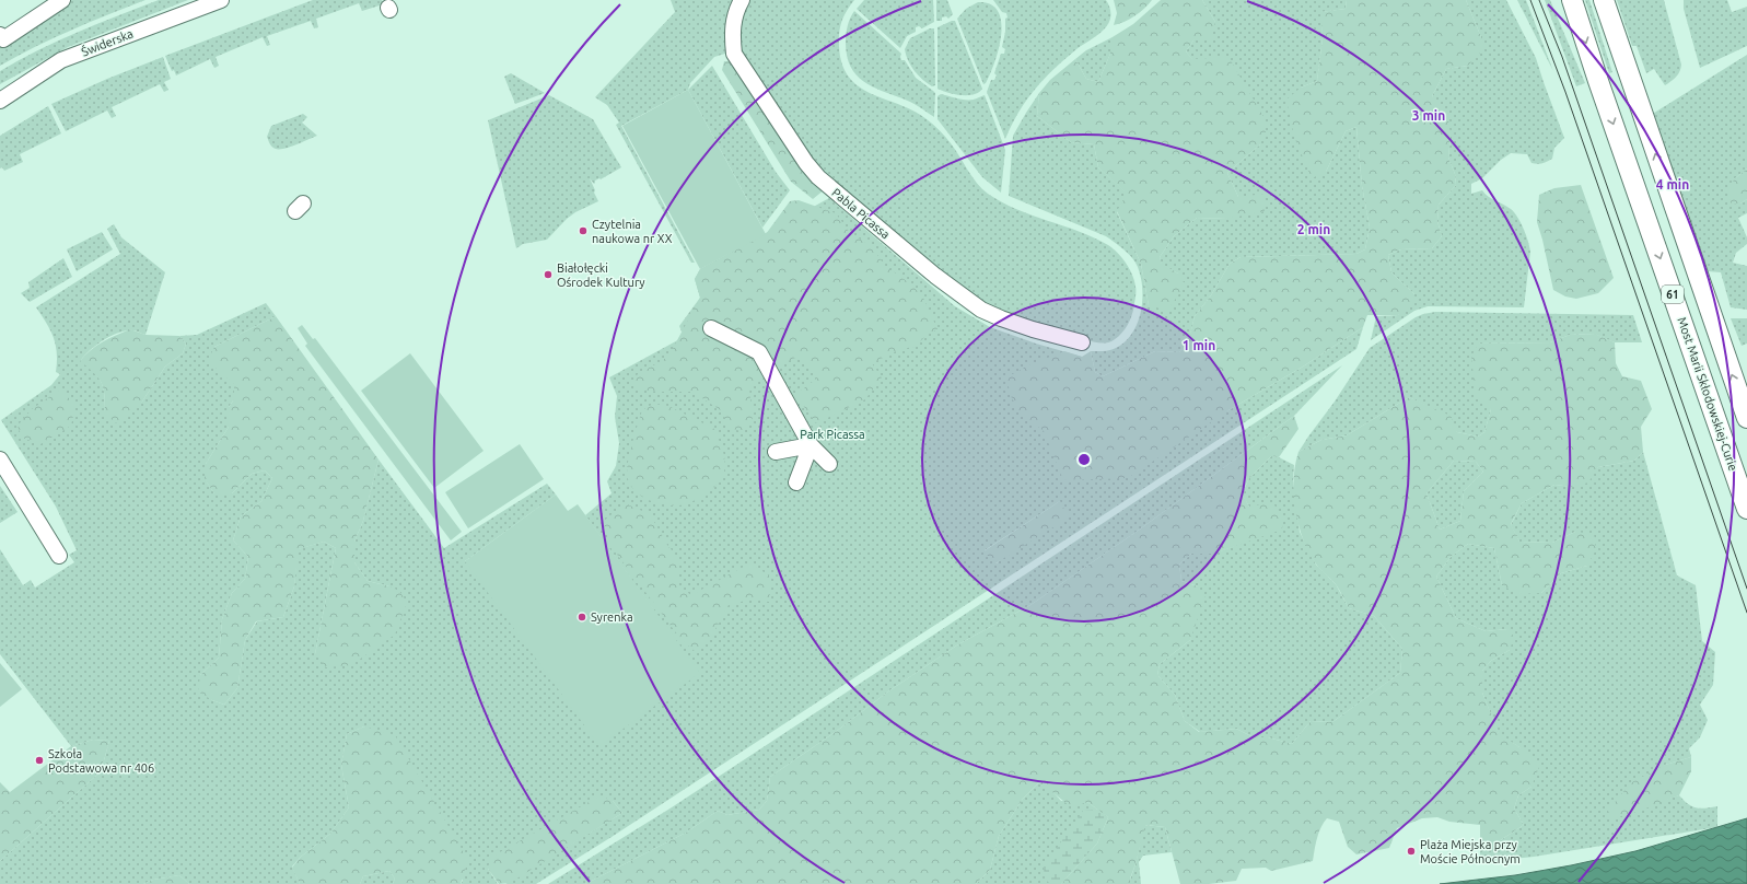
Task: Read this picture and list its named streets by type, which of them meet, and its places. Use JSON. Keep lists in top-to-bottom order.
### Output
{
  "streets": {
    "main road": ["61", "Most Marii Skłodowskiej-Curie"],
    "street": ["Świderska", "Pabla Picassa"]
  },
  "parks": ["Park Picassa"],
  "places": [
    "Czytelnia naukowa nr XX",
    "Białołęcki Ośrodek Kultury",
    "Syrenka",
    "Szkoła Podstawowa nr 406",
    "Plaża Miejska przy Moście Północnym"
  ],
  "rings": [
    "3 min",
    "4 min",
    "2 min",
    "1 min"
  ]
}
